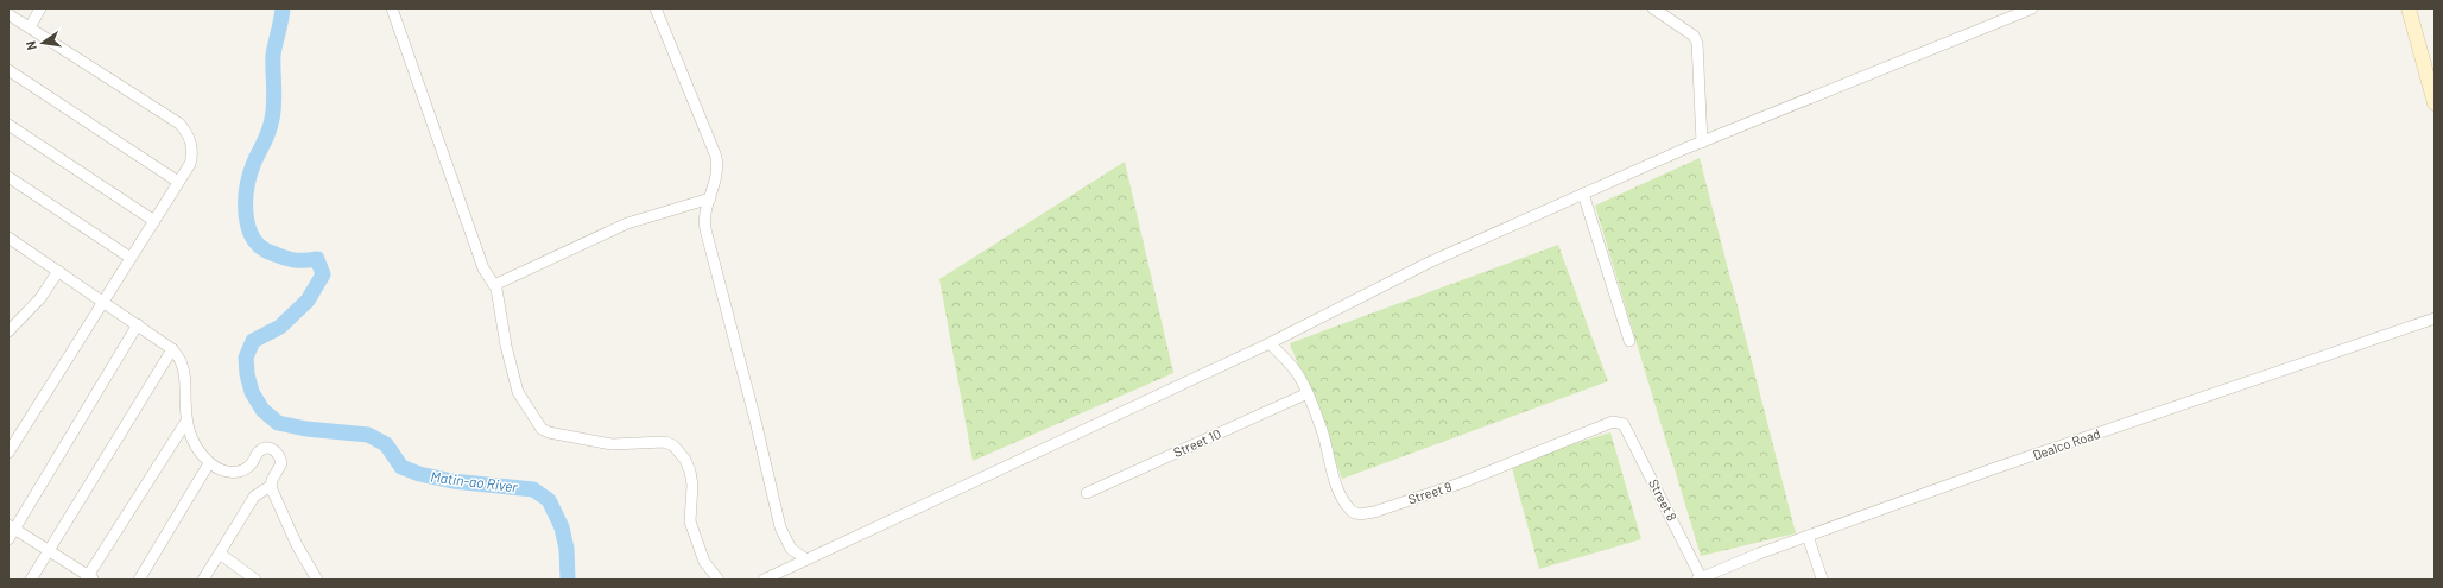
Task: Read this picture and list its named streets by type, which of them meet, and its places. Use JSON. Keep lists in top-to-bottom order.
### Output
{
  "streets": {
    "street": [
      "Street 10",
      "Dealco Road",
      "Street 9",
      "Street 8"
    ]
  },
  "crossings": [
    ["Street 10", "Street 9"],
    ["Dealco Road", "Street 8"],
    ["Street 9", "Street 8"]
  ],
  "water": ["Matin-ao River"],
  "north": "left"
}
